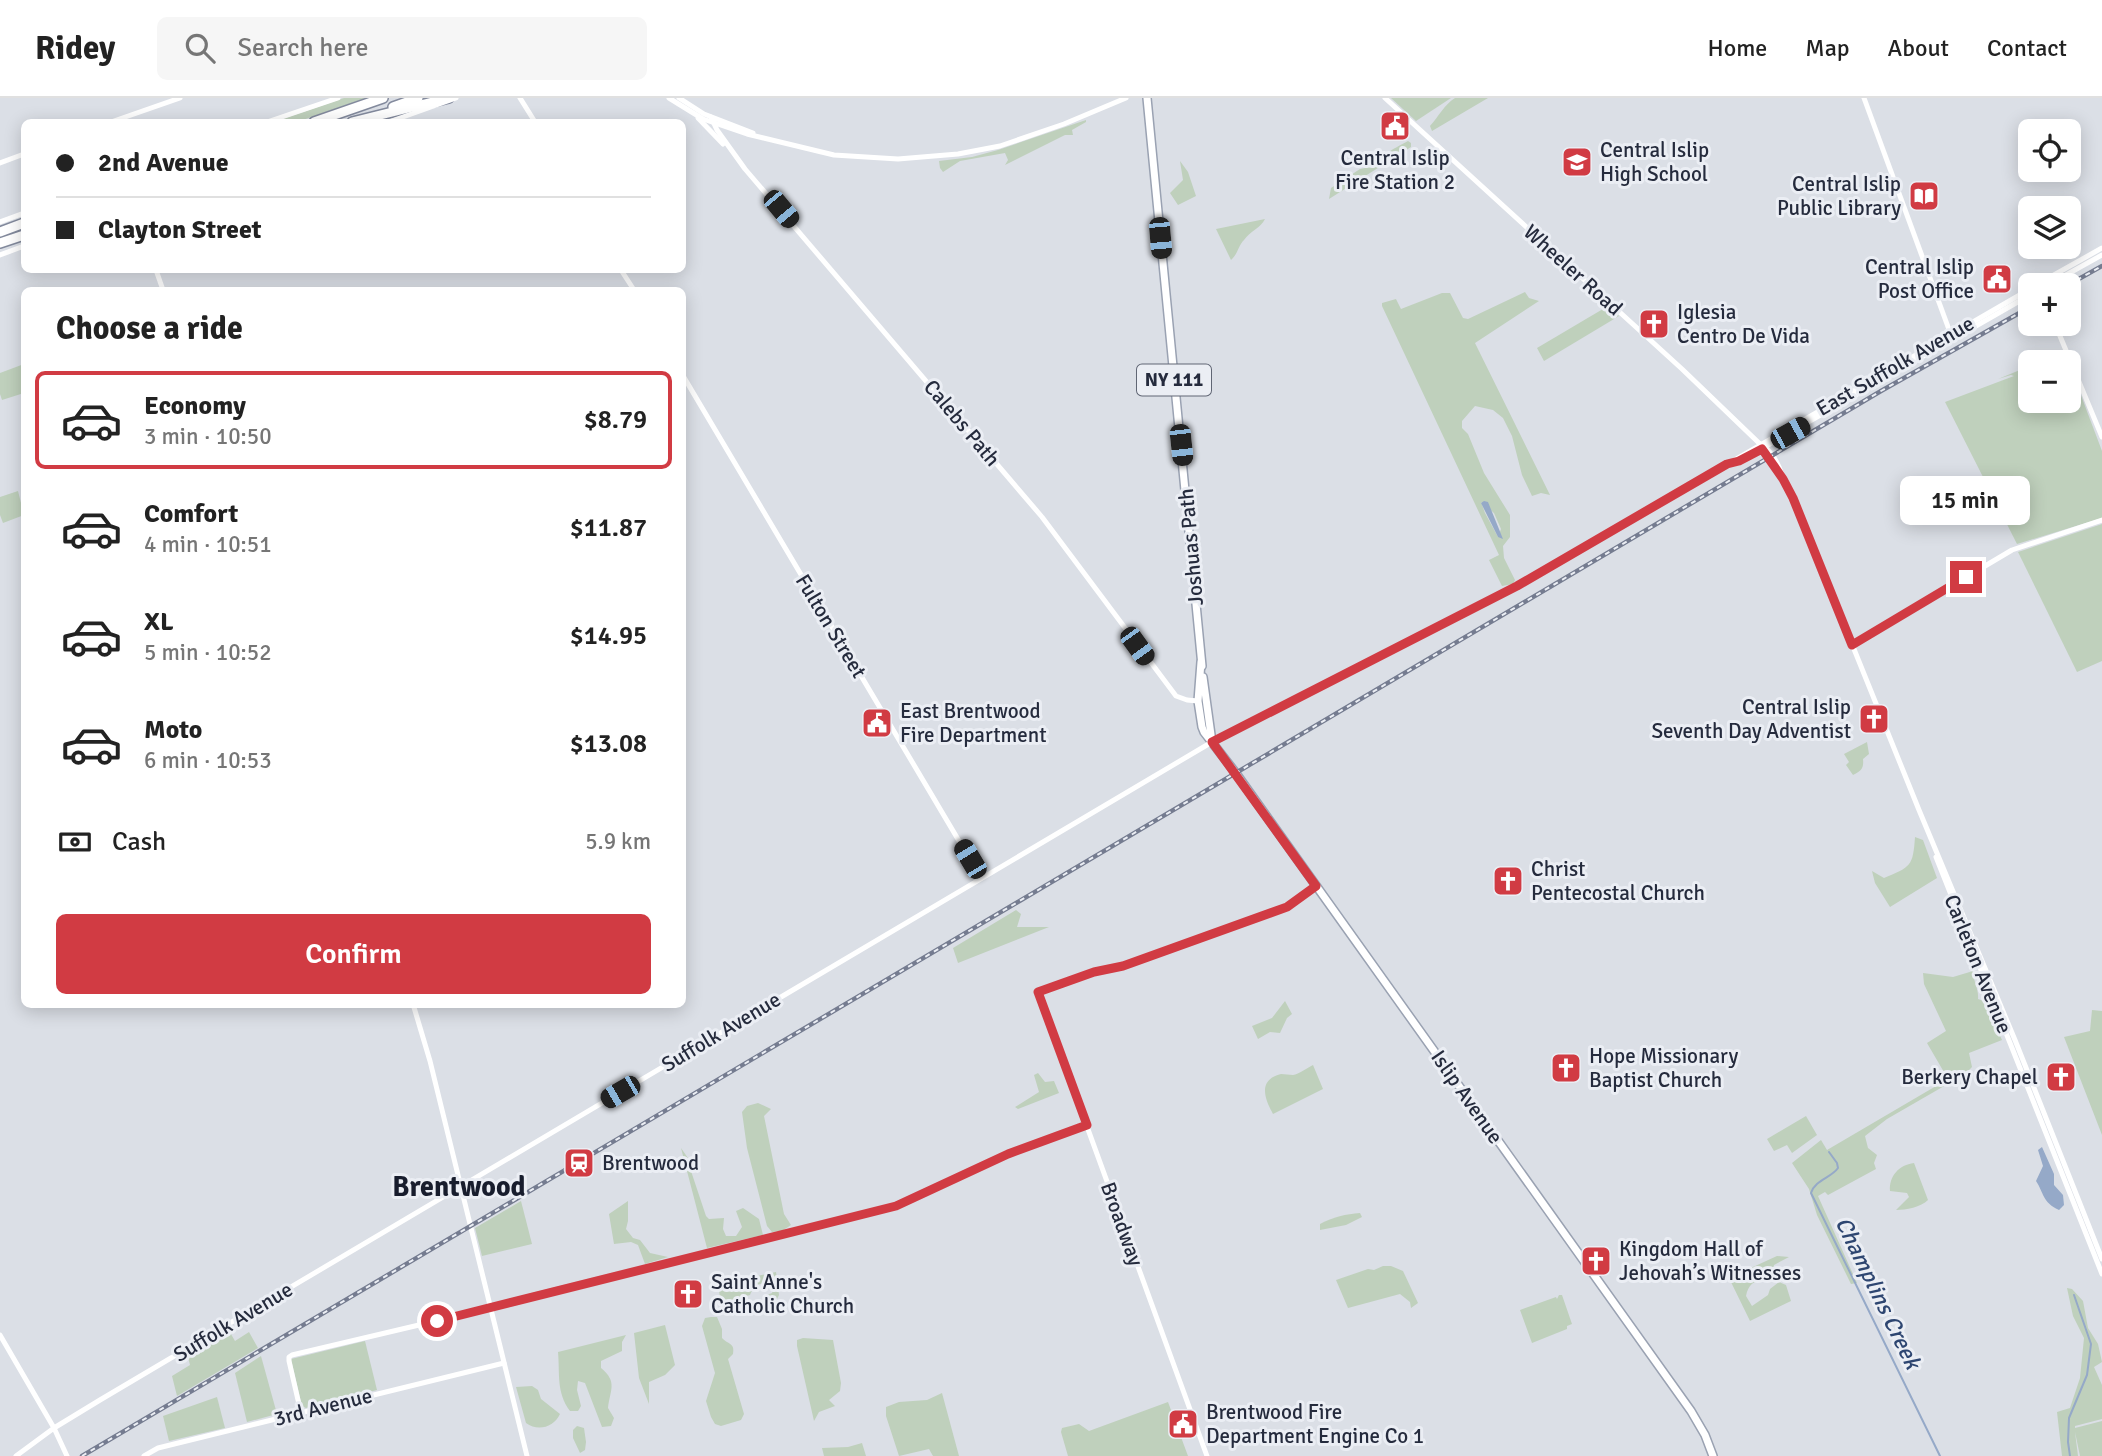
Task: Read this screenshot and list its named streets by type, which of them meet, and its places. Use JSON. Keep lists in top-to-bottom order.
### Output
{
  "streets": {
    "main road": [
      "Wheeler Road",
      "East Suffolk Avenue",
      "NY 111",
      "Calebs Path",
      "Joshuas Path",
      "Fulton Street",
      "Carleton Avenue",
      "Suffolk Avenue",
      "Islip Avenue",
      "Broadway",
      "3rd Avenue"
    ]
  },
  "crossings": [
    ["Wheeler Road", "East Suffolk Avenue"],
    ["Wheeler Road", "Carleton Avenue"],
    ["Wheeler Road", "Suffolk Avenue"],
    ["East Suffolk Avenue", "Suffolk Avenue"],
    ["Calebs Path", "Joshuas Path"],
    ["Joshuas Path", "Suffolk Avenue"],
    ["Joshuas Path", "Islip Avenue"],
    ["Fulton Street", "Suffolk Avenue"],
    ["Suffolk Avenue", "Islip Avenue"],
    ["Islip Avenue", "Broadway"]
  ],
  "districts": ["Brentwood"],
  "water": ["Champlins Creek"],
  "places": {
    "public building": [
      "Central Islip Fire Station 2",
      "Central Islip Post Office",
      "East Brentwood Fire Department",
      "Brentwood Fire Department Engine Co 1"
    ],
    "school or university": ["Central Islip High School"],
    "library": ["Central Islip Public Library"],
    "church": [
      "Iglesia Centro De Vida",
      "Central Islip Seventh Day Adventist",
      "Christ Pentecostal Church",
      "Hope Missionary Baptist Church",
      "Berkery Chapel",
      "Kingdom Hall of Jehovah’s Witnesses",
      "Saint Anne's Catholic Church"
    ],
    "station": ["Brentwood"]
  },
  "page": {
    "header": "Ridey",
    "search": "Search here",
    "nav": [
      "Home",
      "Map",
      "About",
      "Contact"
    ],
    "map_buttons": ["+", "−"],
    "banner": ["2nd Avenue", "Clayton Street"],
    "heading": "Choose a ride",
    "list": [
      {
        "name": "Economy",
        "note": "3 min · 10:50",
        "value": "$8.79"
      },
      {
        "name": "Comfort",
        "note": "4 min · 10:51",
        "value": "$11.87"
      },
      {
        "name": "XL",
        "note": "5 min · 10:52",
        "value": "$14.95"
      },
      {
        "name": "Moto",
        "note": "6 min · 10:53",
        "value": "$13.08"
      }
    ],
    "bubble": "15 min",
    "pay": ["Cash", "5.9 km"],
    "buttons": "Confirm"
  }
}
